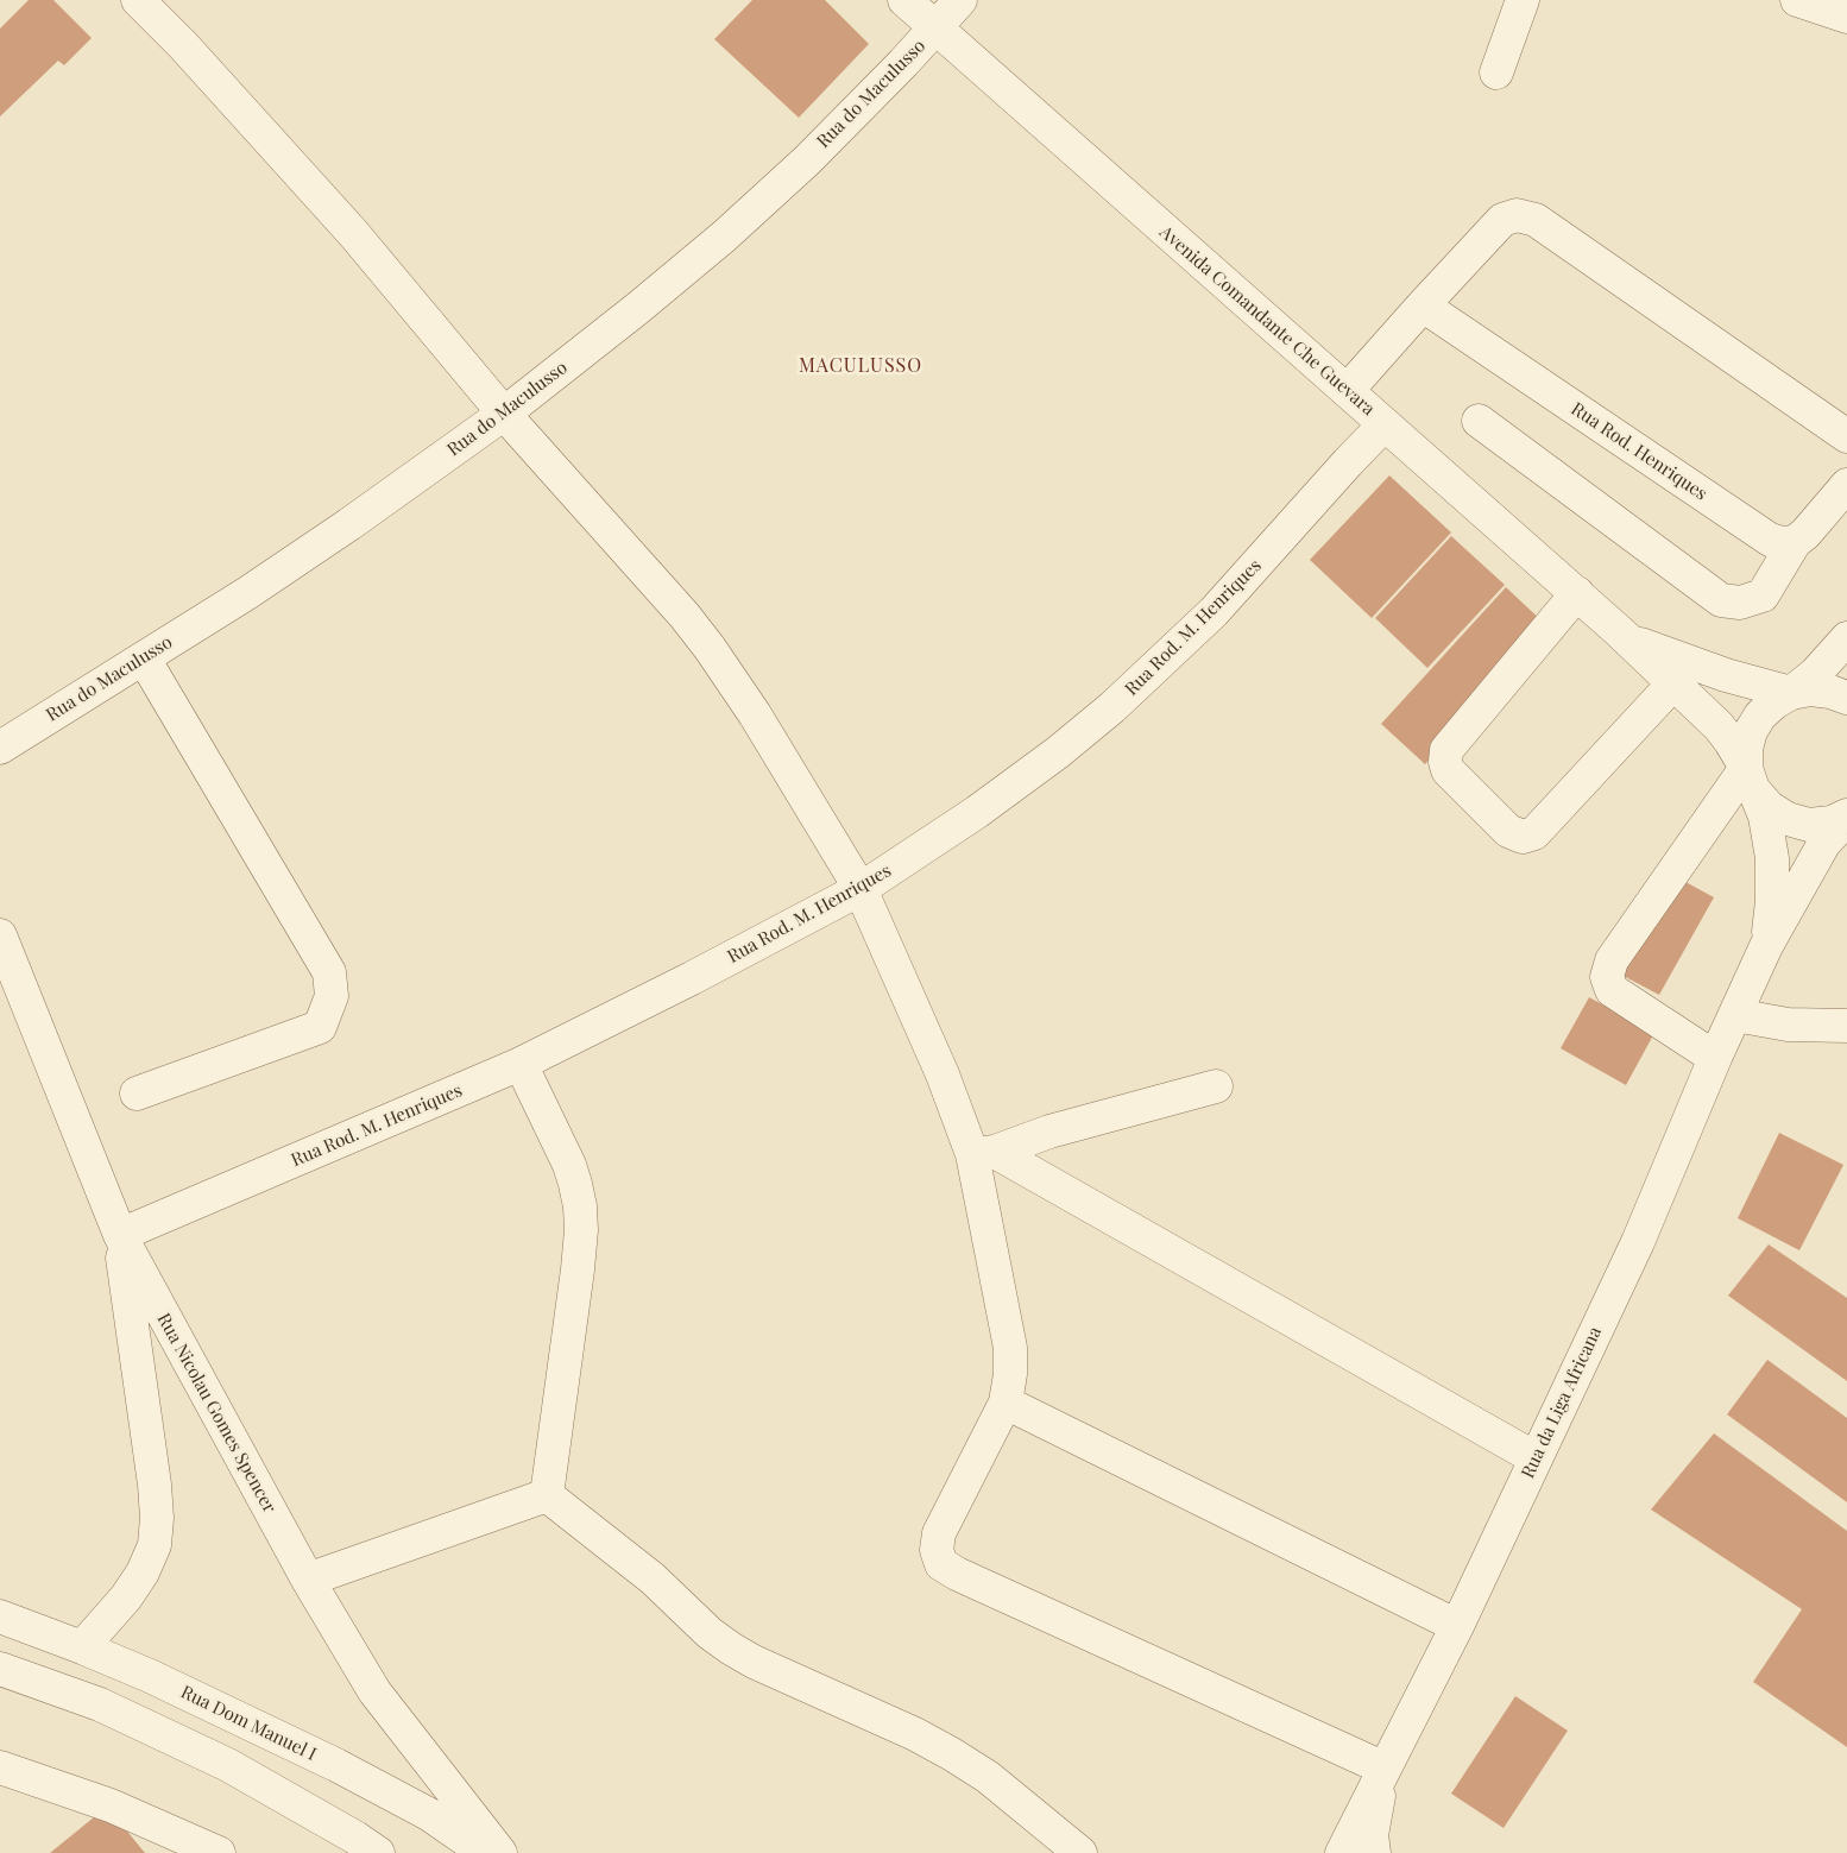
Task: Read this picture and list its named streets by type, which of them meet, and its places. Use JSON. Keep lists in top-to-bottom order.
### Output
{
  "streets": {
    "street": [
      "Rua do Maculusso",
      "Avenida Comandante Che Guevara",
      "Rua Rod. Henriques",
      "Rua Rod. M. Henriques",
      "Rua da Liga Africana",
      "Rua Nicolau Gomes Spencer",
      "Rua Dom Manuel I"
    ]
  },
  "crossings": [
    ["Rua do Maculusso", "Avenida Comandante Che Guevara"],
    ["Avenida Comandante Che Guevara", "Rua Rod. M. Henriques"],
    ["Rua Rod. M. Henriques", "Rua Nicolau Gomes Spencer"]
  ],
  "districts": ["MACULUSSO"]
}
